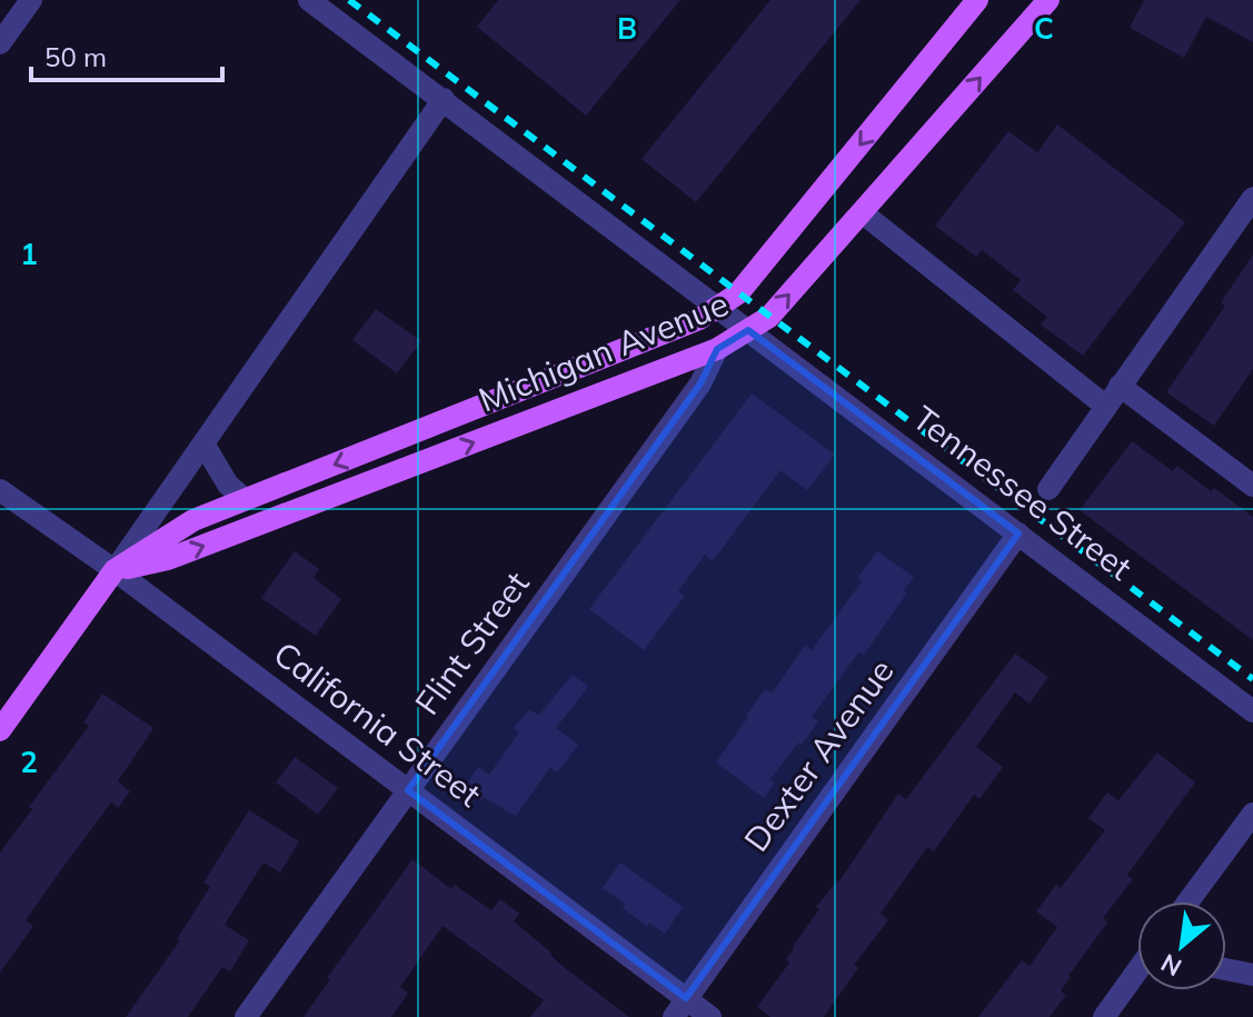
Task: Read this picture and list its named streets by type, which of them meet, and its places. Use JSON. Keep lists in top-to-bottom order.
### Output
{
  "streets": {
    "main road": ["Michigan Avenue"],
    "street": [
      "Tennessee Street",
      "Flint Street",
      "California Street",
      "Dexter Avenue"
    ]
  },
  "crossings": [
    ["Michigan Avenue", "Tennessee Street"],
    ["Michigan Avenue", "Flint Street"],
    ["Michigan Avenue", "California Street"],
    ["Tennessee Street", "Dexter Avenue"],
    ["Flint Street", "California Street"],
    ["California Street", "Dexter Avenue"]
  ],
  "scale_bar": "50 m",
  "north": "bottom left",
  "grid": {
    "columns": ["B", "C"],
    "rows": ["1", "2"]
  }
}
